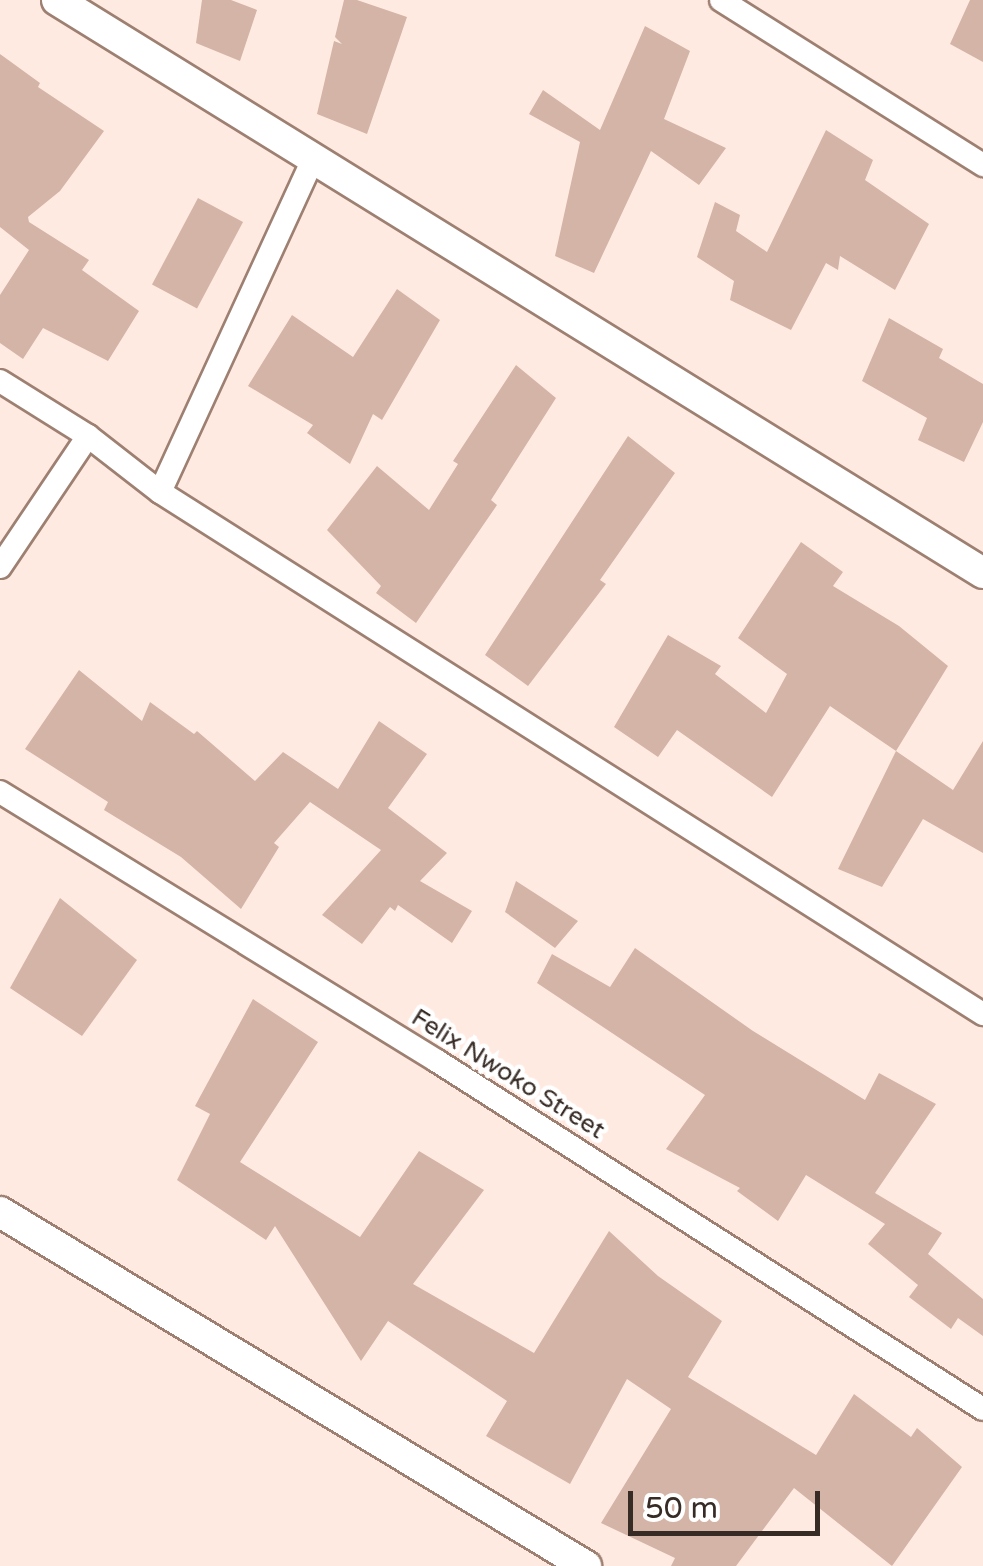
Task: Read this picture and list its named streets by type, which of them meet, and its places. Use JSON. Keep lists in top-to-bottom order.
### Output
{
  "streets": {
    "street": ["Felix Nwoko Street"]
  },
  "scale_bar": "50 m"
}
